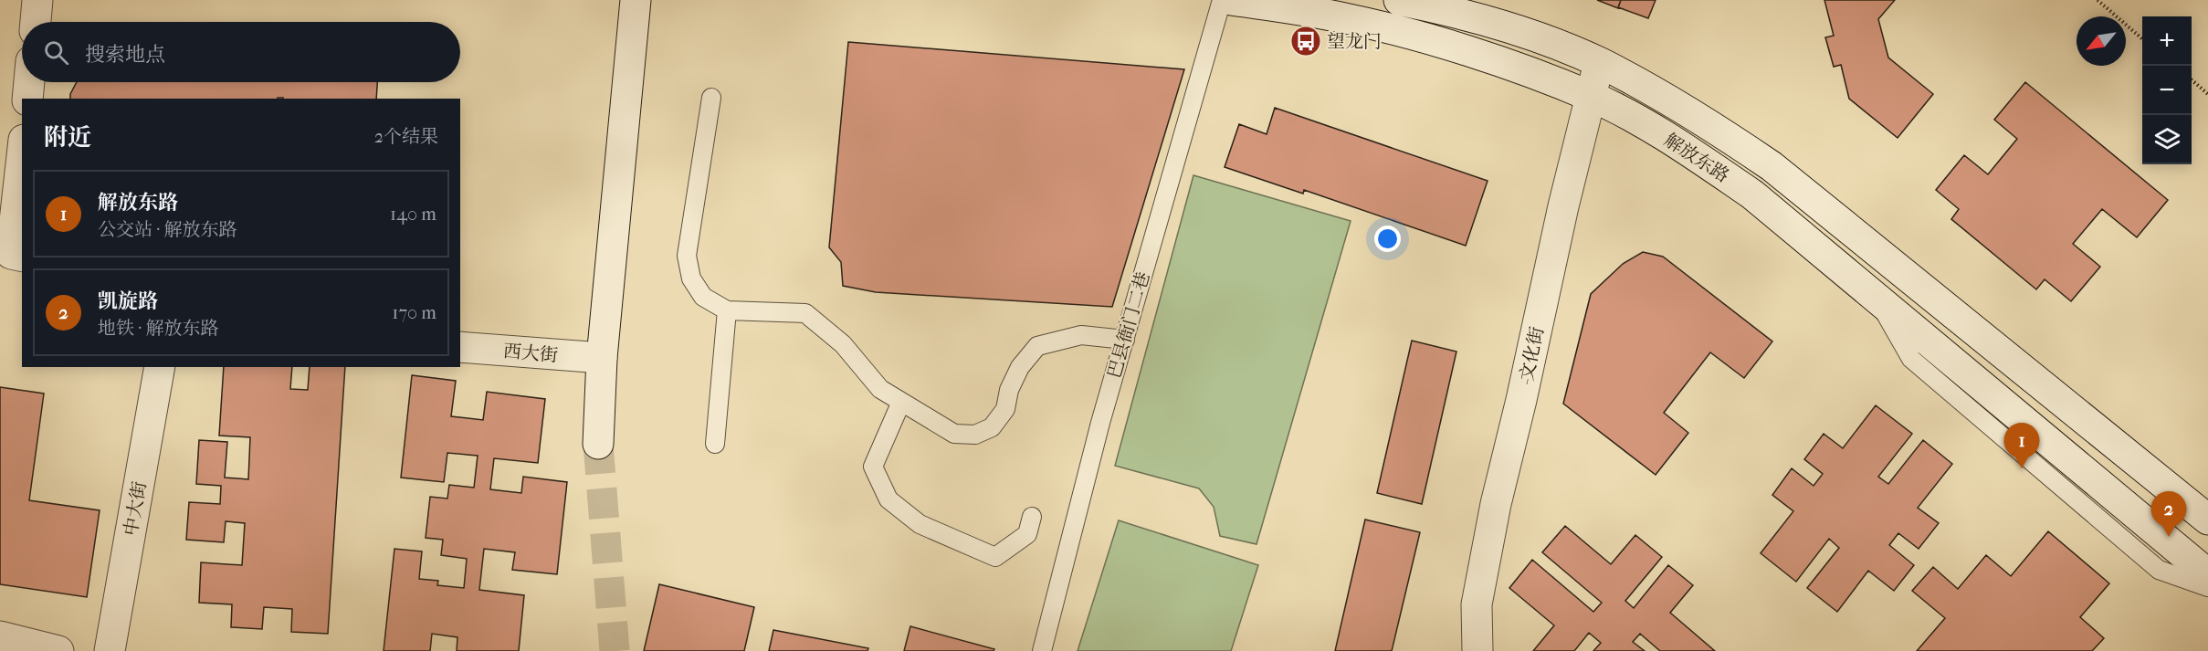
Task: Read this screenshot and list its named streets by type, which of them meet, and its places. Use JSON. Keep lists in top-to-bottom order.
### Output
{
  "streets": {
    "main road": [
      "解放东路",
      "西大街",
      "-文化街",
      "中大街"
    ],
    "lane": ["巴县衙门二巷"]
  },
  "crossings": [
    ["解放东路", "-文化街"]
  ],
  "places": {
    "bus stop": ["望龙门"]
  },
  "north": "bottom left",
  "page": {
    "map_buttons": ["+", "−"],
    "search": "搜索地点",
    "heading": ["附近", "2个结果"],
    "list": [
      {
        "mark": "1",
        "name": "解放东路",
        "note": "公交站 · 解放东路",
        "value": "140 m"
      },
      {
        "mark": "2",
        "name": "凯旋路",
        "note": "地铁 · 解放东路",
        "value": "170 m"
      }
    ],
    "pins": ["1", "2"]
  }
}
